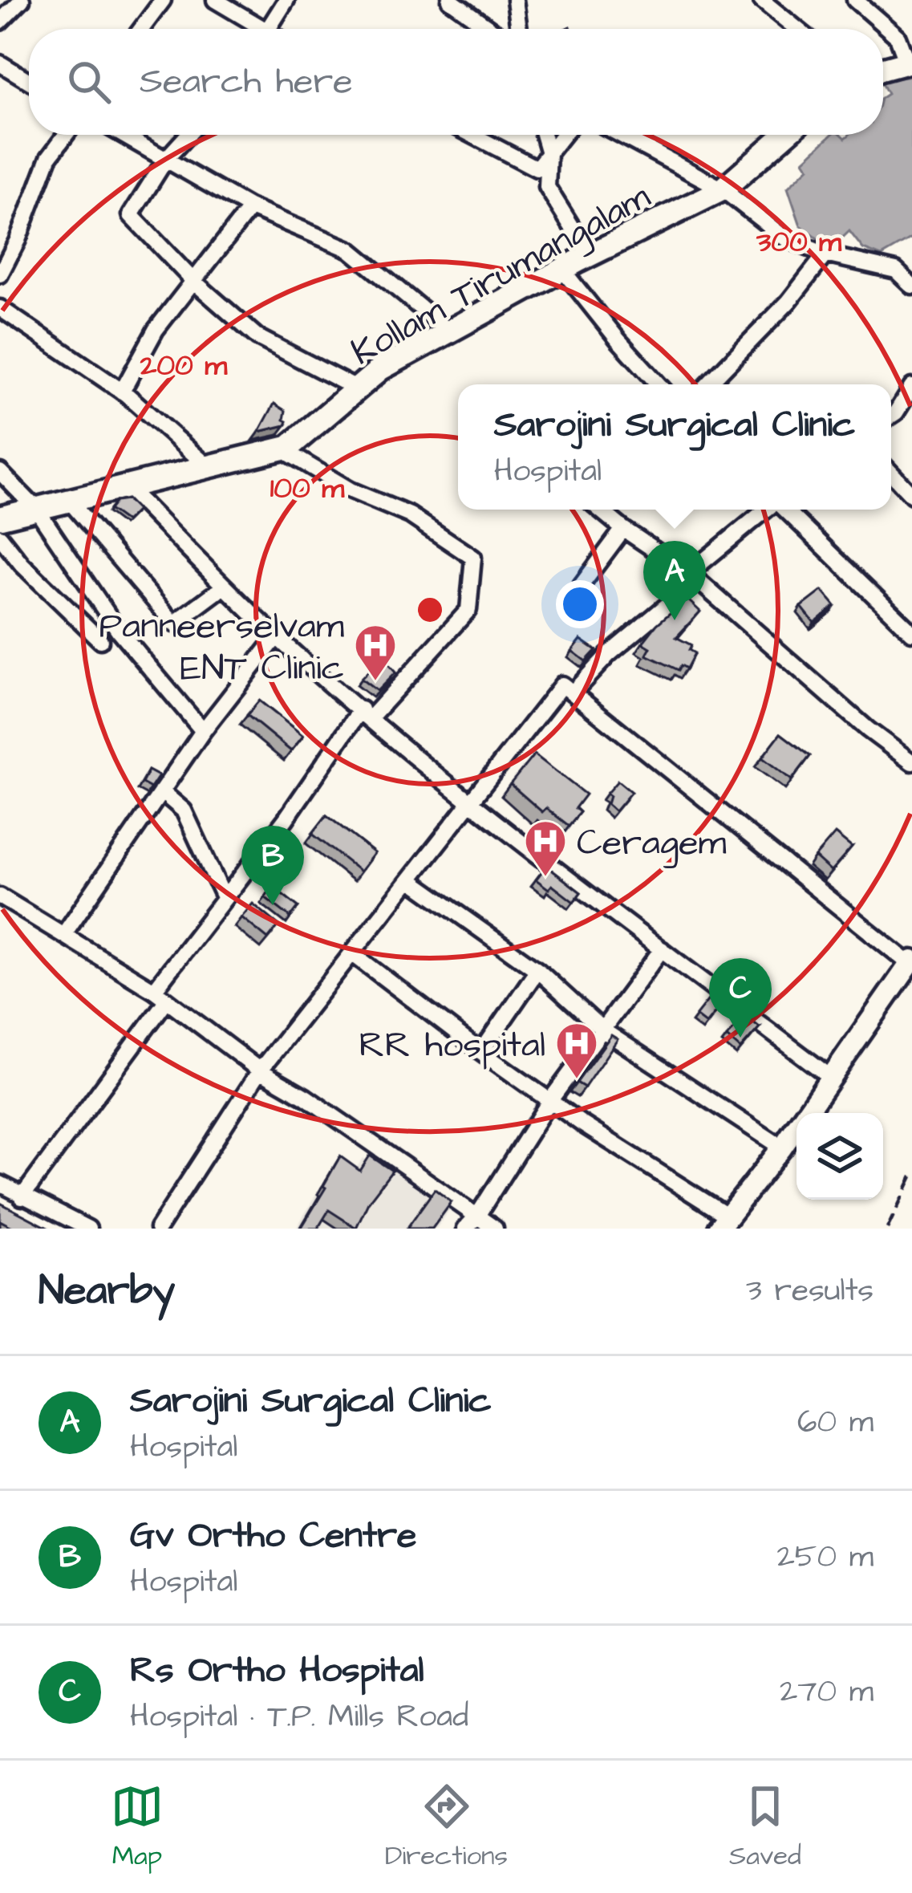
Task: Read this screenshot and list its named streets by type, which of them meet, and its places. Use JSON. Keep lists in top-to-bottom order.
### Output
{
  "streets": {
    "highway": ["Kollam Tirumangalam"]
  },
  "places": {
    "hospital": ["Panneerselvam ENT Clinic", "Ceragem", "RR hospital"]
  },
  "page": {
    "search": "Search here",
    "popup": ["Sarojini Surgical Clinic", "Hospital"],
    "pins": ["A", "B", "C"],
    "heading": ["Nearby", "3 results"],
    "list": [
      {
        "mark": "A",
        "name": "Sarojini Surgical Clinic",
        "note": "Hospital",
        "value": "60 m"
      },
      {
        "mark": "B",
        "name": "Gv Ortho Centre",
        "note": "Hospital",
        "value": "250 m"
      },
      {
        "mark": "C",
        "name": "Rs Ortho Hospital",
        "note": "Hospital · T.P. Mills Road",
        "value": "270 m"
      }
    ],
    "nav": ["Map", "Directions", "Saved"]
  },
  "rings": ["300 m", "200 m", "100 m"]
}
